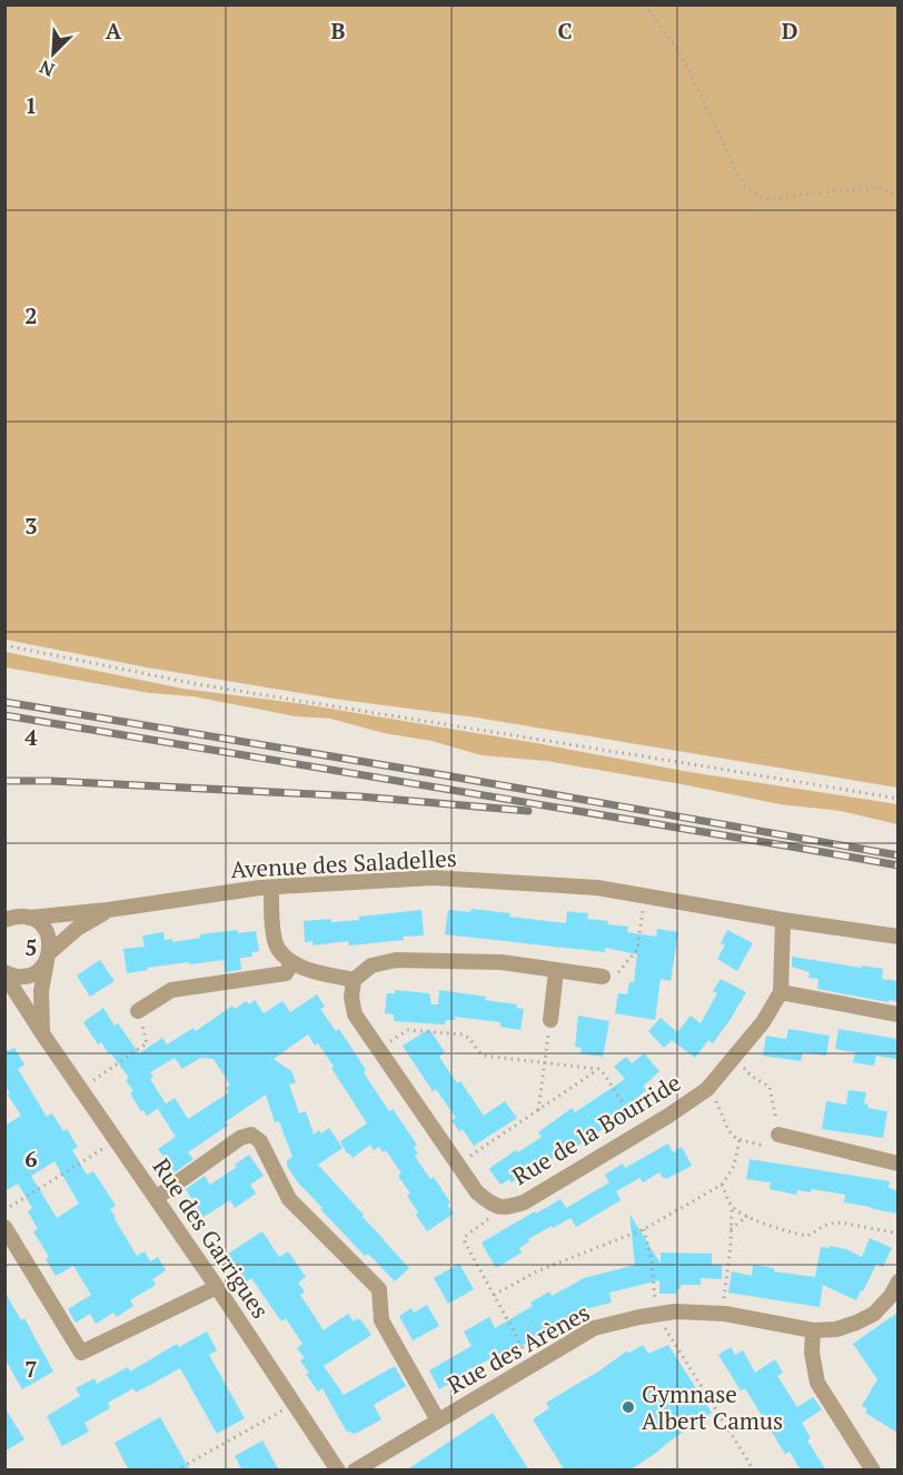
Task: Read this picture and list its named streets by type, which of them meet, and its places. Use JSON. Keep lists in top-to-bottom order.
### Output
{
  "streets": {
    "street": [
      "Avenue des Saladelles",
      "Rue de la Bourride",
      "Rue des Garrigues",
      "Rue des Arènes"
    ]
  },
  "crossings": [
    ["Avenue des Saladelles", "Rue de la Bourride"],
    ["Avenue des Saladelles", "Rue des Garrigues"]
  ],
  "places": ["Gymnase Albert Camus"],
  "north": "bottom left",
  "grid": {
    "columns": [
      "A",
      "B",
      "C",
      "D"
    ],
    "rows": [
      "1",
      "2",
      "3",
      "4",
      "5",
      "6",
      "7"
    ]
  }
}
